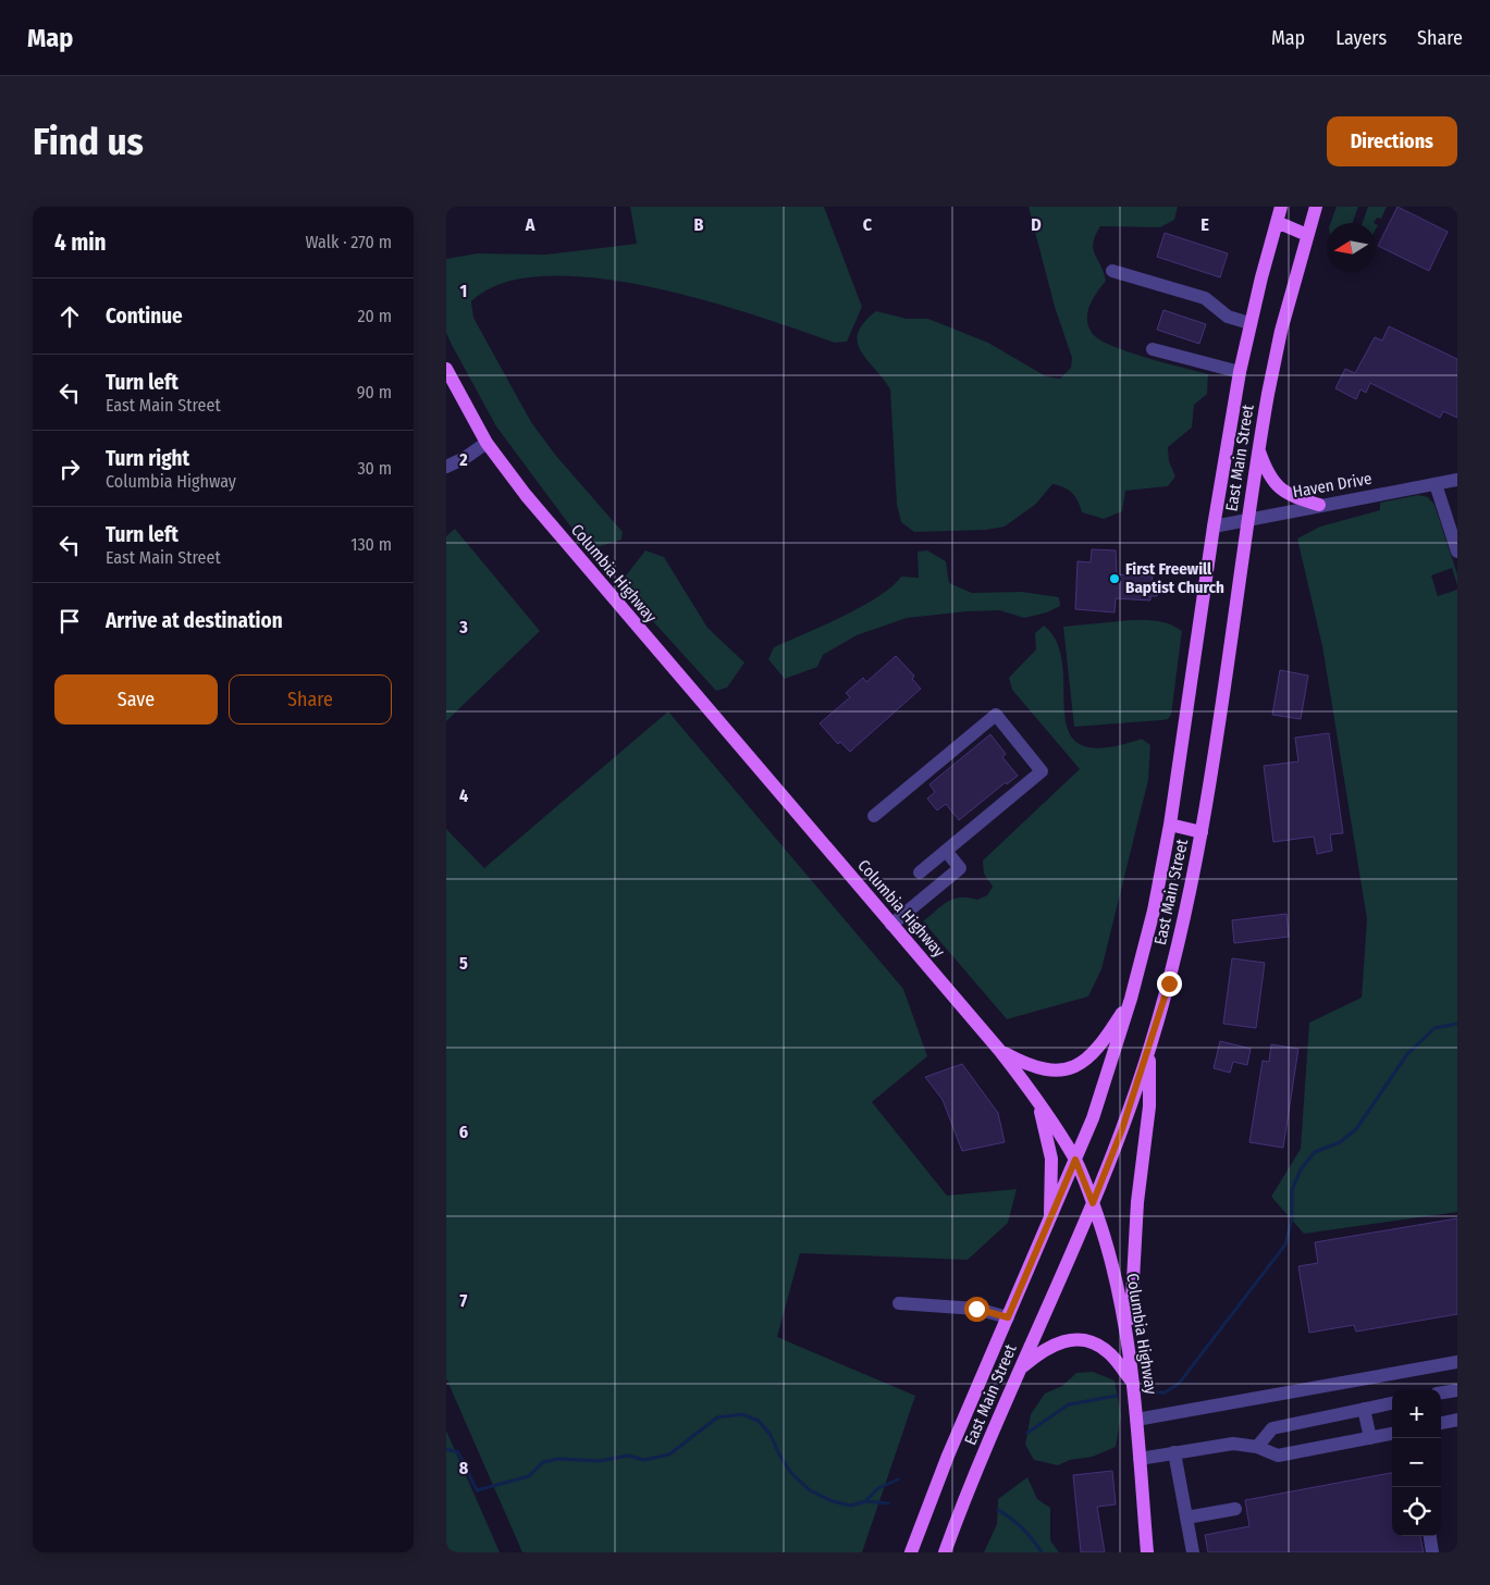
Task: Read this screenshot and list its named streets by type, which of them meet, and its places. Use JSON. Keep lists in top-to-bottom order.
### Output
{
  "streets": {
    "main road": ["East Main Street", "Columbia Highway"],
    "street": ["Haven Drive"]
  },
  "crossings": [
    ["East Main Street", "Haven Drive"],
    ["East Main Street", "Columbia Highway"]
  ],
  "places": ["First Freewill Baptist Church"],
  "north": "left",
  "page": {
    "header": "Map",
    "nav": ["Map", "Layers", "Share"],
    "buttons": [
      "Directions",
      ["Save", "Share"]
    ],
    "title": "Find us",
    "heading": ["4 min", "Walk · 270 m"],
    "list": [
      ["Continue", "20 m"],
      ["Turn left", "East Main Street", "90 m"],
      ["Turn right", "Columbia Highway", "30 m"],
      ["Turn left", "East Main Street", "130 m"],
      "Arrive at destination"
    ],
    "map_buttons": ["+", "−"]
  },
  "grid": {
    "columns": [
      "A",
      "B",
      "C",
      "D",
      "E"
    ],
    "rows": [
      "1",
      "2",
      "3",
      "4",
      "5",
      "6",
      "7",
      "8"
    ]
  }
}
